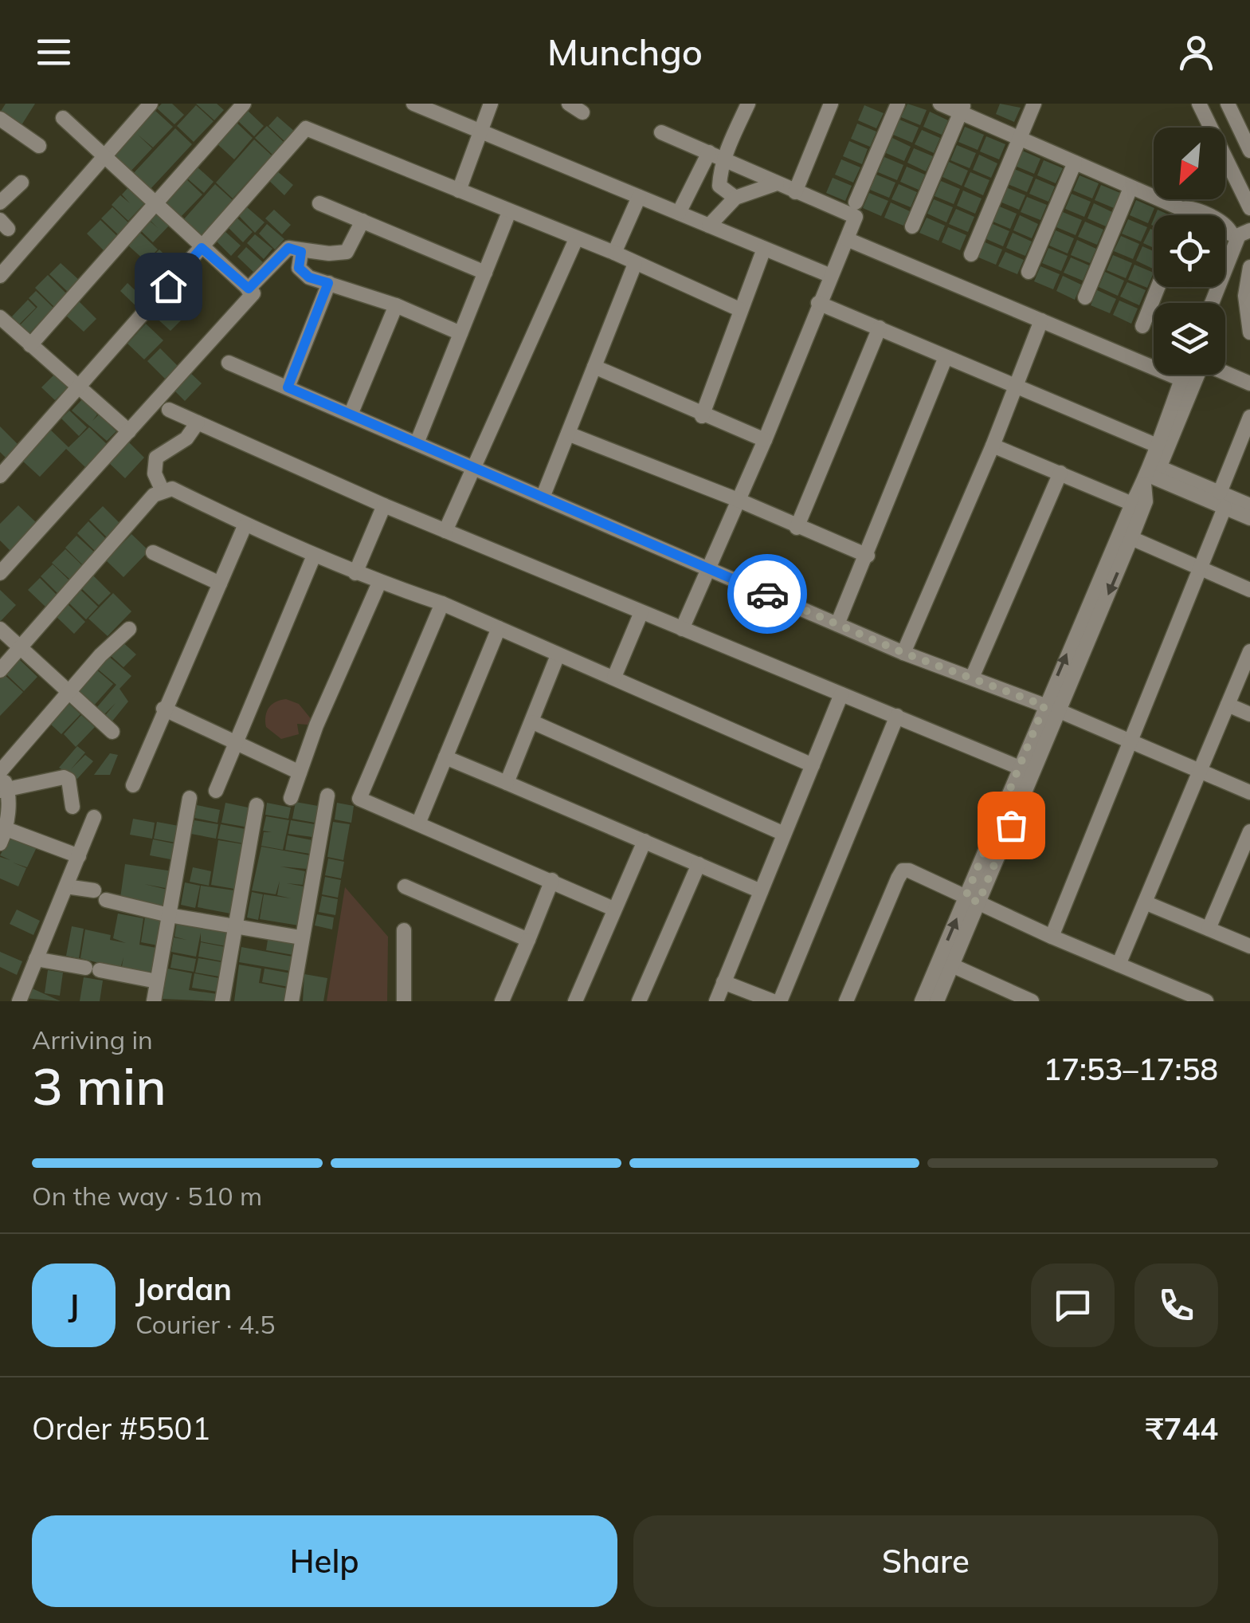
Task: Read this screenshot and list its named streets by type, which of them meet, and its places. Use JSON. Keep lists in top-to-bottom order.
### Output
{
  "north": "bottom left",
  "page": {
    "header": "Munchgo",
    "heading": ["3 min", "Arriving in", "17:53–17:58"],
    "panel": [
      "Jordan",
      "Courier · 4.5",
      "Order #5501",
      "₹744"
    ],
    "bar": "On the way · 510 m",
    "round": "J",
    "buttons": ["Help", "Share"]
  }
}
